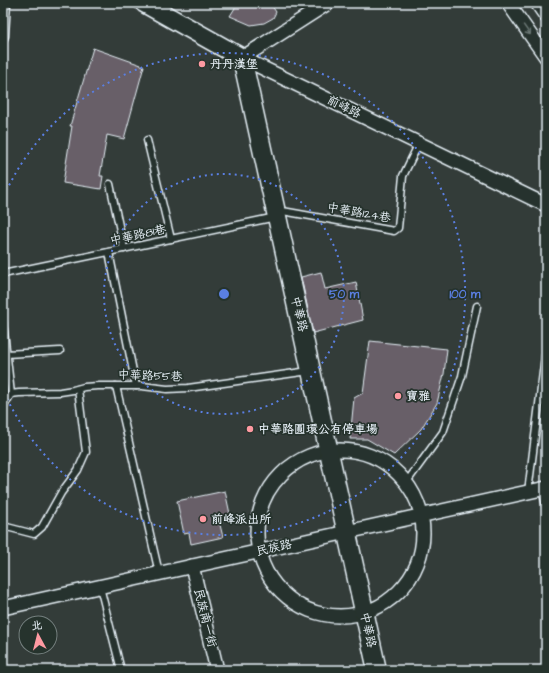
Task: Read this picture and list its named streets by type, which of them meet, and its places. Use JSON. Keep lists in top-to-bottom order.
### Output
{
  "streets": {
    "main road": ["前峰路", "中華路"],
    "street": ["民族路", "民族南一街"],
    "lane": ["中華路124巷", "中華路81巷", "中華路55巷"]
  },
  "crossings": [
    ["前峰路", "中華路124巷"],
    ["前峰路", "中華路"],
    ["中華路124巷", "中華路81巷"],
    ["中華路124巷", "中華路"],
    ["中華路81巷", "中華路"],
    ["中華路", "中華路55巷"],
    ["中華路", "民族路"],
    ["民族路", "民族南一街"]
  ],
  "places": [
    "丹丹漢堡",
    "寶雅",
    "中華路圓環公有停車場",
    "前峰派出所"
  ],
  "north": "top",
  "rings": ["50 m", "100 m"]
}
